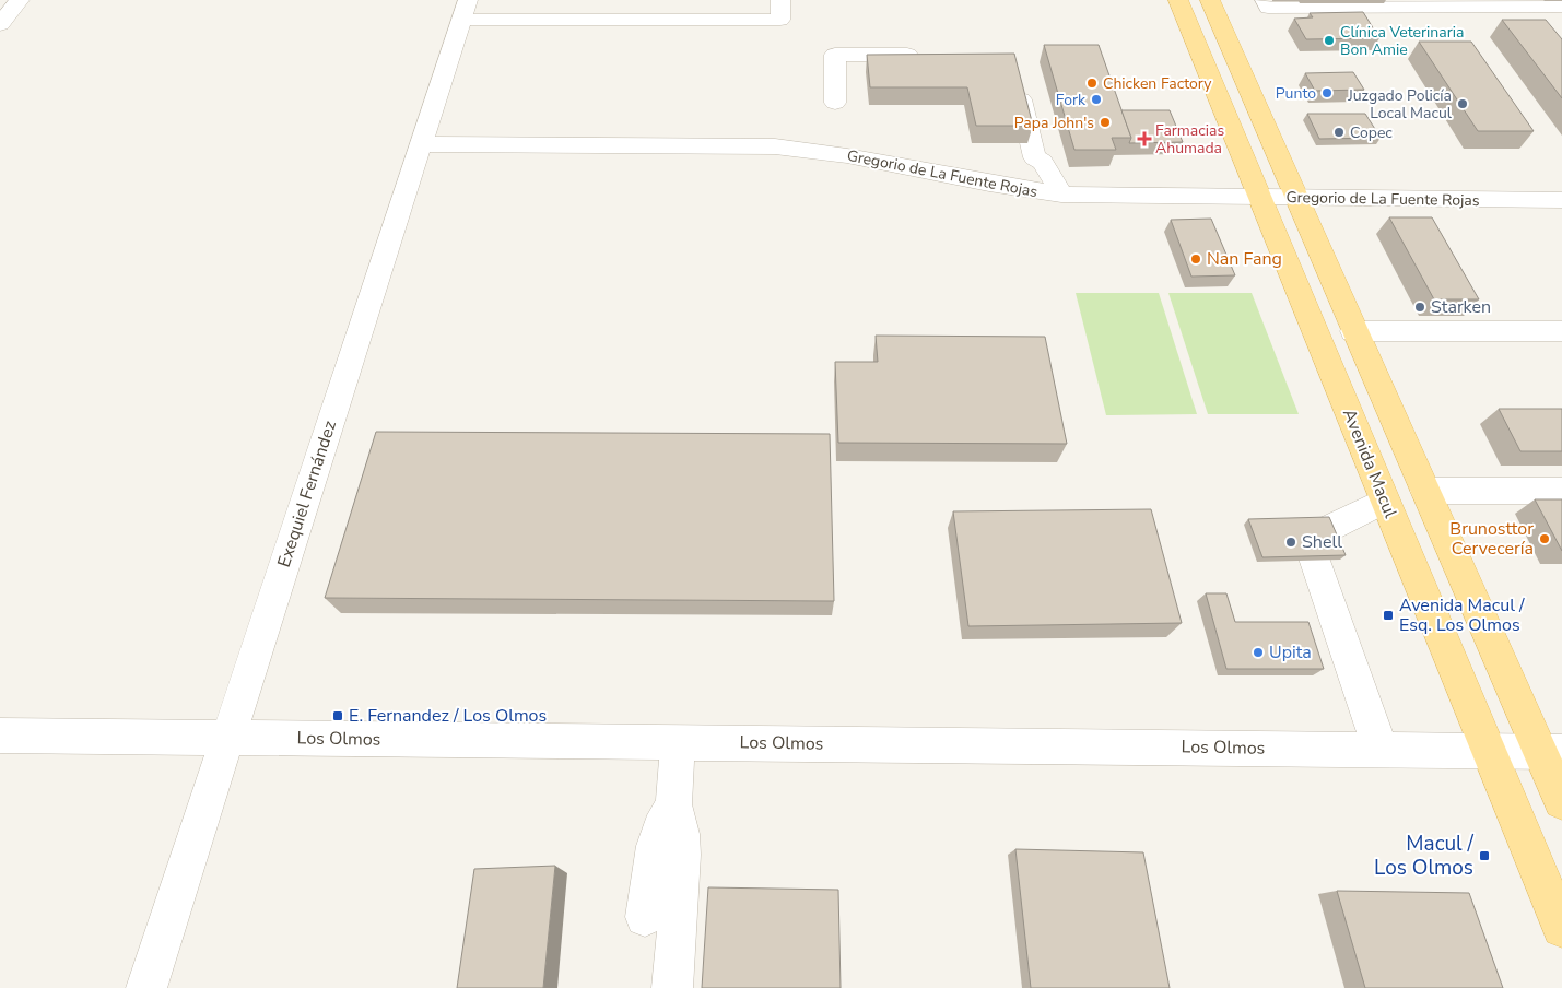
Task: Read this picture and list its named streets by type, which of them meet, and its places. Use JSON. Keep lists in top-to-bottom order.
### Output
{
  "streets": {
    "main road": ["Avenida Macul"],
    "street": ["Gregorio de La Fuente Rojas", "Exequiel Fernández", "Los Olmos"]
  },
  "crossings": [
    ["Gregorio de La Fuente Rojas", "Avenida Macul"],
    ["Gregorio de La Fuente Rojas", "Exequiel Fernández"],
    ["Avenida Macul", "Los Olmos"],
    ["Exequiel Fernández", "Los Olmos"]
  ],
  "places": {
    "other": [
      "Clínica Veterinaria Bon Amie",
      "Chicken Factory",
      "Punto",
      "Fork",
      "Juzgado Policía Local Macul",
      "Papa John's",
      "Copec",
      "Nan Fang",
      "Starken",
      "Brunosttor Cervecería",
      "Shell",
      "Upita"
    ],
    "health": ["Farmacias Ahumada"],
    "transit": ["Avenida Macul / Esq. Los Olmos", "E. Fernandez / Los Olmos", "Macul / Los Olmos"]
  }
}
